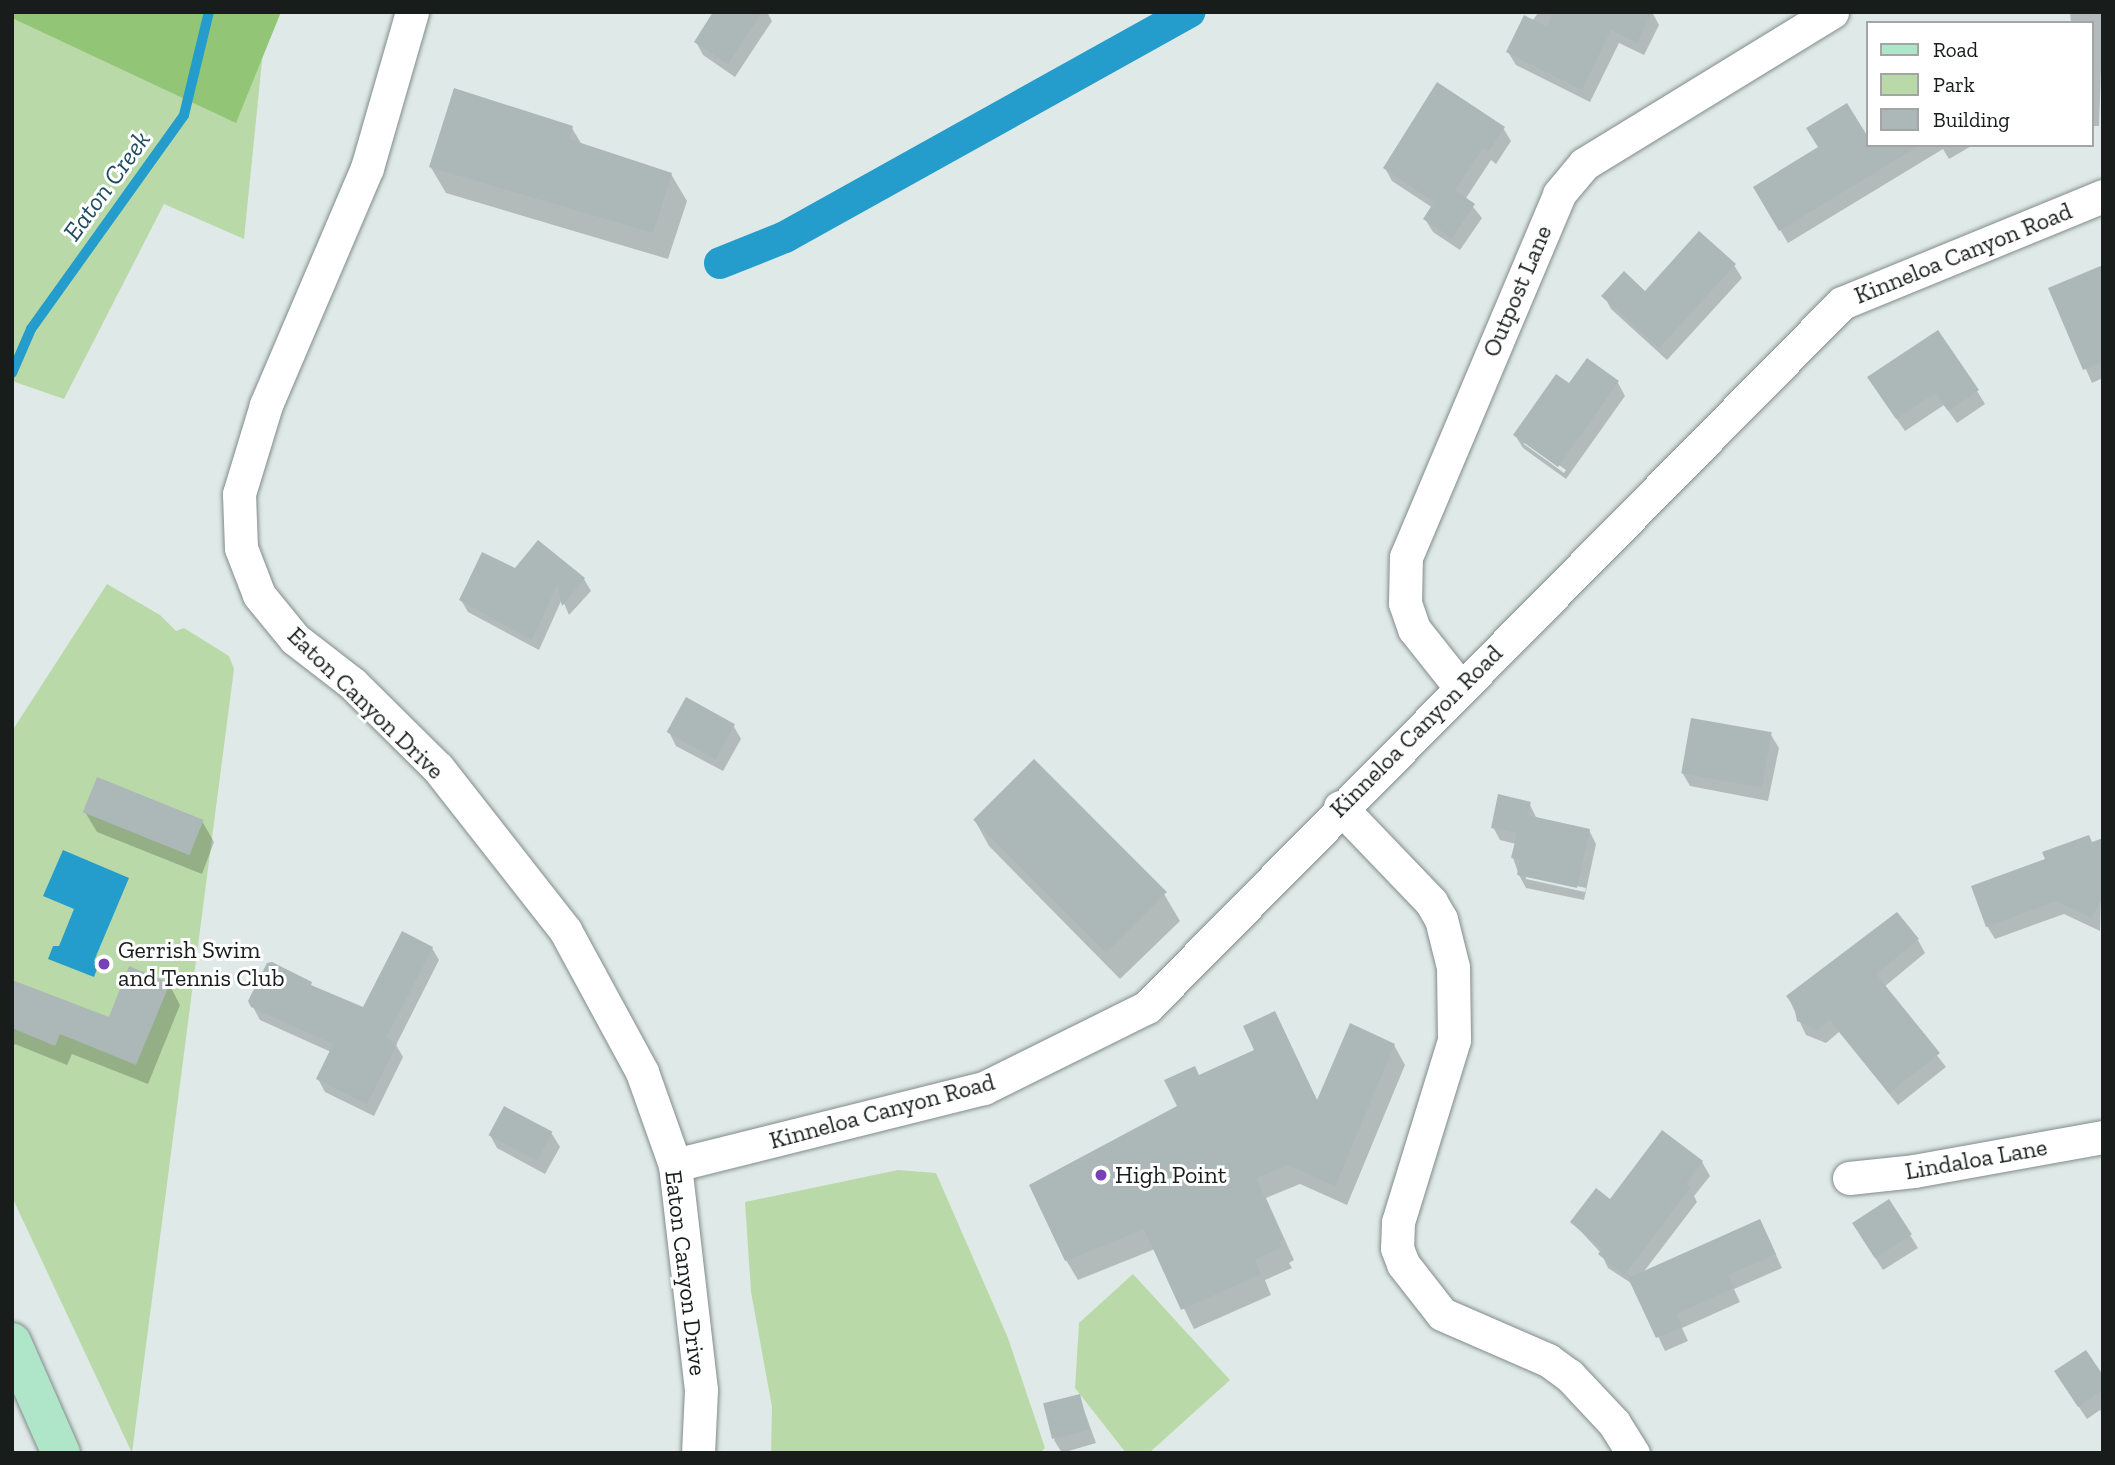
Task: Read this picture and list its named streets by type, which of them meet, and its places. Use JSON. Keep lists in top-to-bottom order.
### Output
{
  "streets": {
    "street": [
      "Kinneloa Canyon Road",
      "Outpost Lane",
      "Eaton Canyon Drive",
      "Lindaloa Lane"
    ]
  },
  "crossings": [
    ["Kinneloa Canyon Road", "Outpost Lane"],
    ["Kinneloa Canyon Road", "Eaton Canyon Drive"]
  ],
  "water": ["Eaton Creek"],
  "places": ["Gerrish Swim and Tennis Club", "High Point"],
  "legend": ["Road", "Park", "Building"]
}
